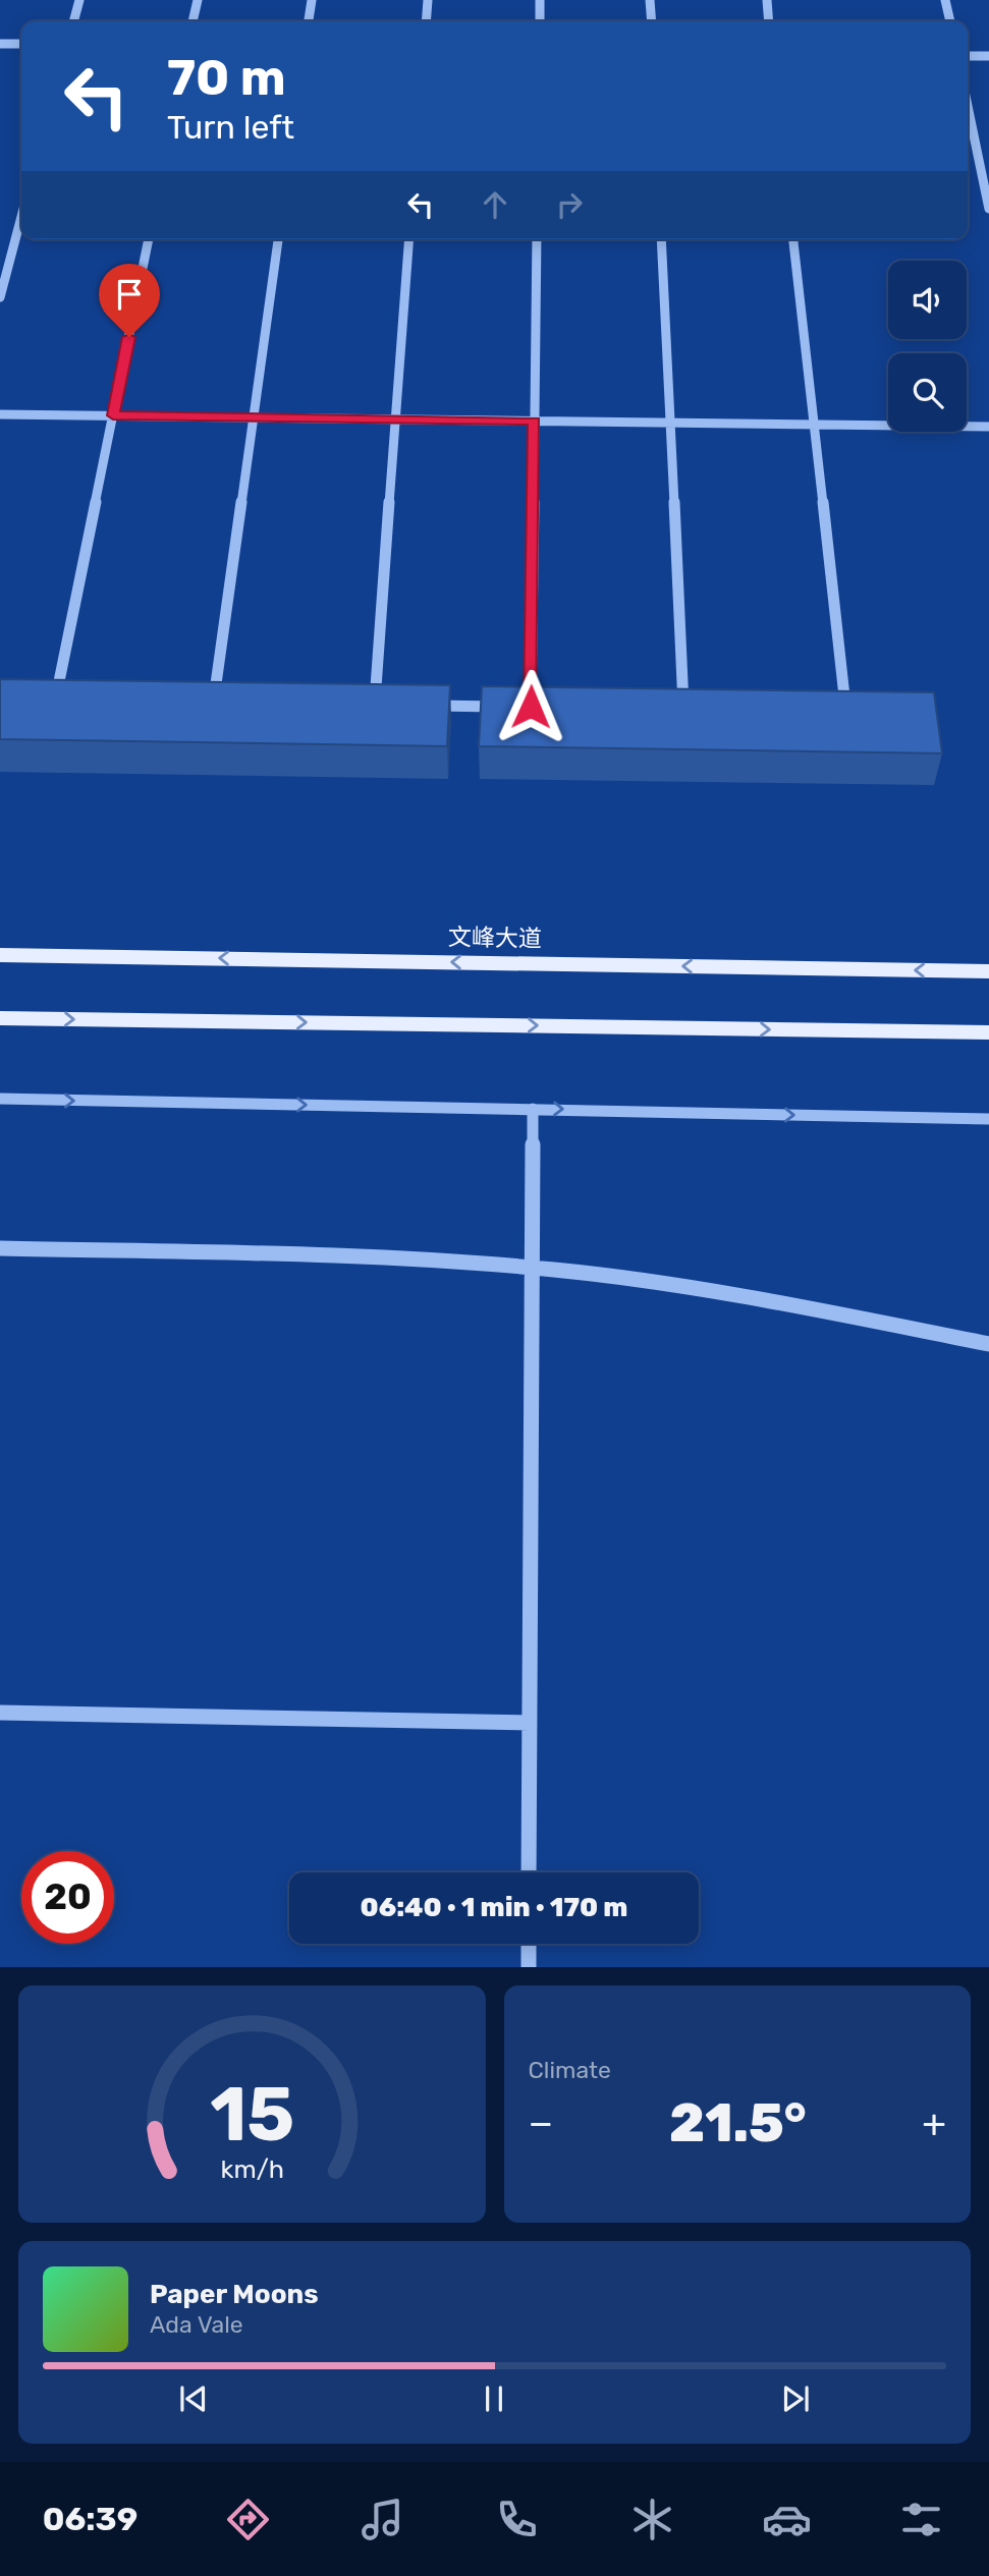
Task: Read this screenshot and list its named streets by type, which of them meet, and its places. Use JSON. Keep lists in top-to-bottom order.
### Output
{
  "streets": {
    "main road": ["文峰大道"]
  },
  "page": {
    "turn": ["70 m", "Turn left"],
    "limit": "20",
    "trip": "06:40 · 1 min · 170 m",
    "tile": "Climate",
    "heat": ["−", "21.5°", "+"],
    "song": ["Paper Moons", "Ada Vale"],
    "tabs": "06:39",
    "gauge": ["15", "km/h"]
  }
}
